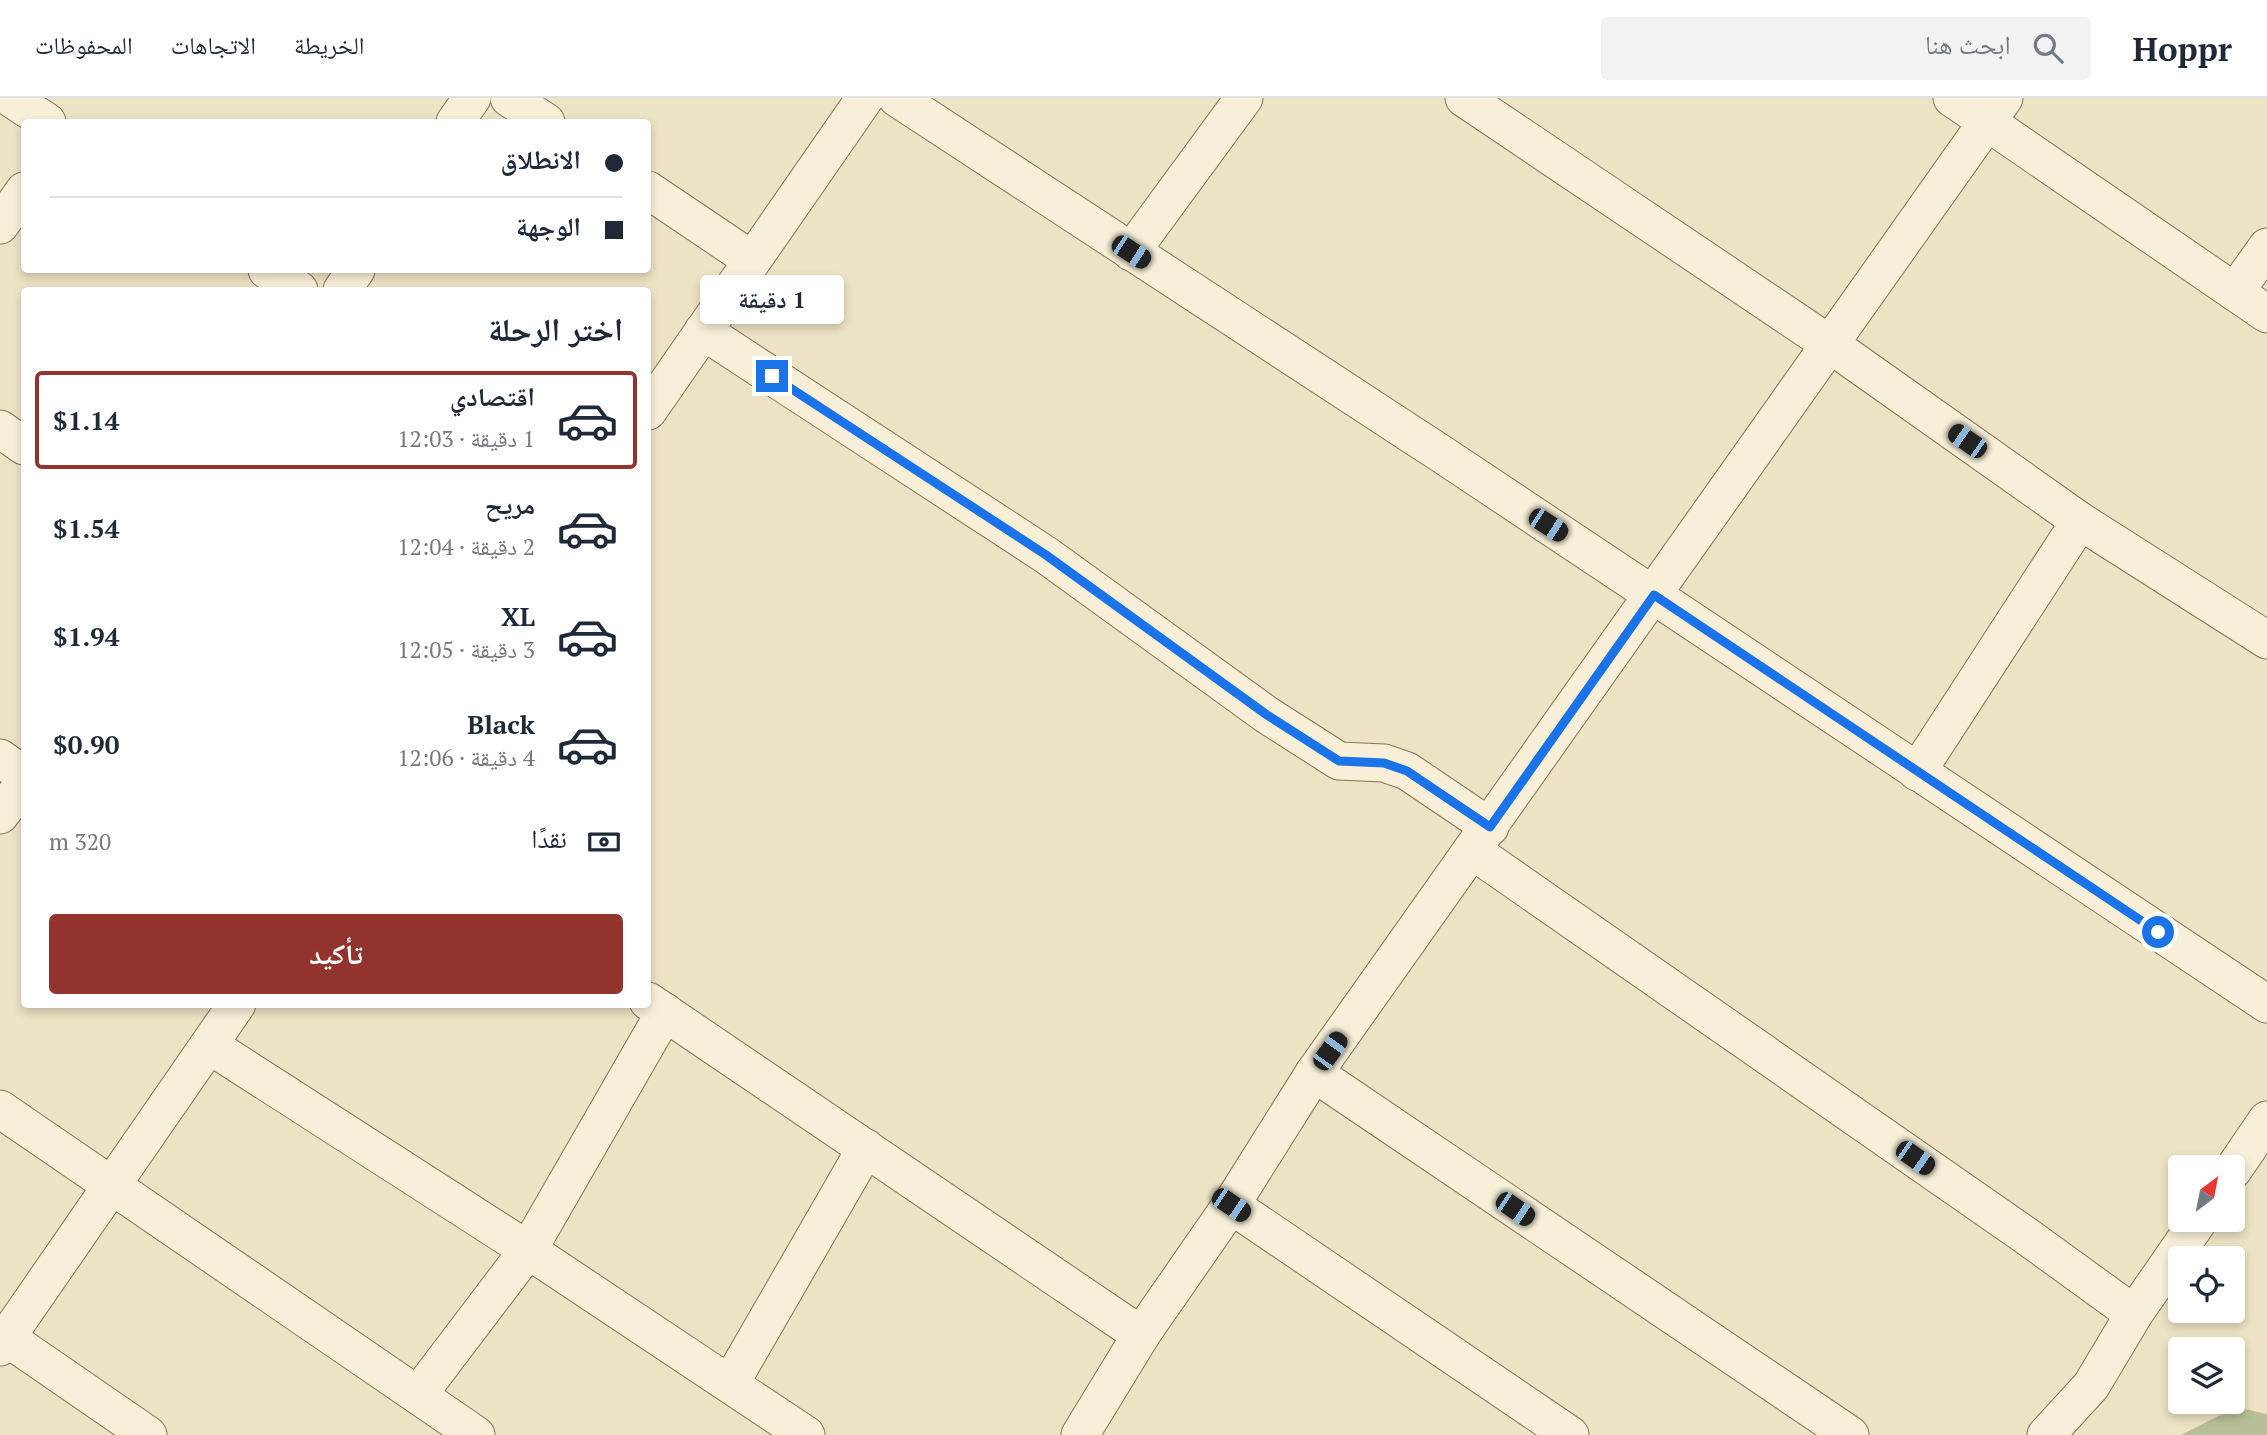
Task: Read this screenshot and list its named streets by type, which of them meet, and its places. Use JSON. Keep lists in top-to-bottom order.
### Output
{
  "north": "top right",
  "page": {
    "header": "Hoppr",
    "search": "ابحث هنا",
    "nav": ["الخريطة", "الاتجاهات", "المحفوظات"],
    "banner": ["الانطلاق", "الوجهة"],
    "bubble": "1 دقيقة",
    "heading": "اختر الرحلة",
    "list": [
      {
        "name": "اقتصادي",
        "note": "1 دقيقة · 12:03",
        "value": "$1.14"
      },
      {
        "name": "مريح",
        "note": "2 دقيقة · 12:04",
        "value": "$1.54"
      },
      {
        "name": "XL",
        "note": "3 دقيقة · 12:05",
        "value": "$1.94"
      },
      {
        "name": "Black",
        "note": "4 دقيقة · 12:06",
        "value": "$0.90"
      }
    ],
    "pay": ["نقدًا", "320 m"],
    "buttons": "تأكيد"
  }
}
